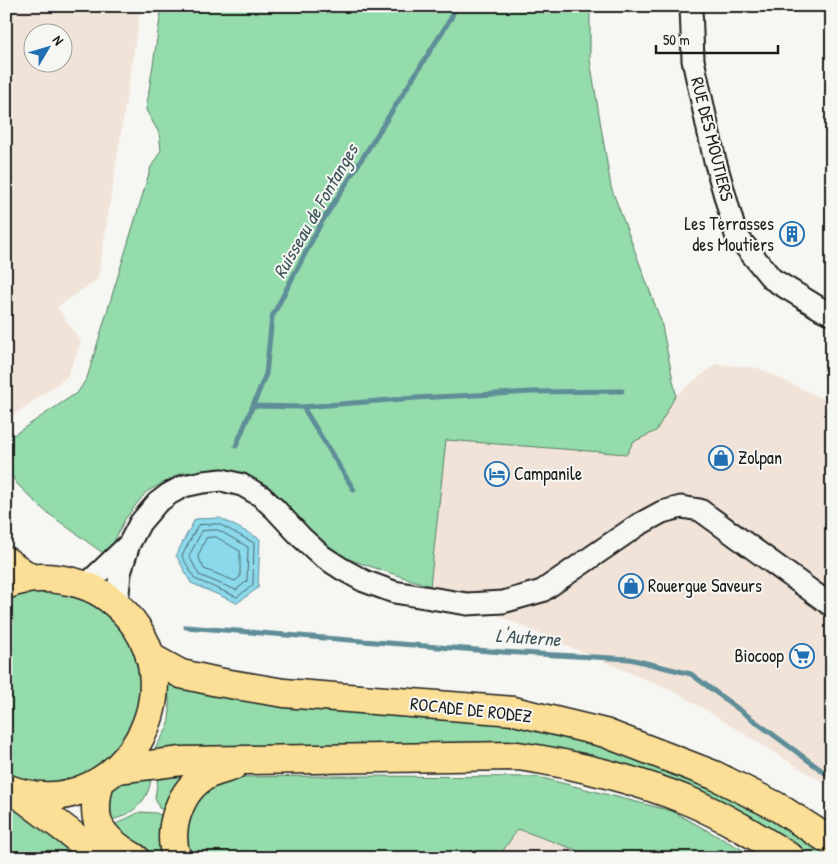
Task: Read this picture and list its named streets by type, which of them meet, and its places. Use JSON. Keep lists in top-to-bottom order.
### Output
{
  "streets": {
    "main road": ["ROCADE DE RODEZ"],
    "street": ["RUE DES MOUTIERS"]
  },
  "water": ["Ruisseau de Fontanges", "L'Auterne"],
  "places": {
    "building": ["Les Terrasses des Moutiers"],
    "shop": ["Zolpan", "Rouergue Saveurs"],
    "hotel": ["Campanile"],
    "supermarket": ["Biocoop"]
  },
  "scale_bar": "50 m",
  "north": "top right"
}
